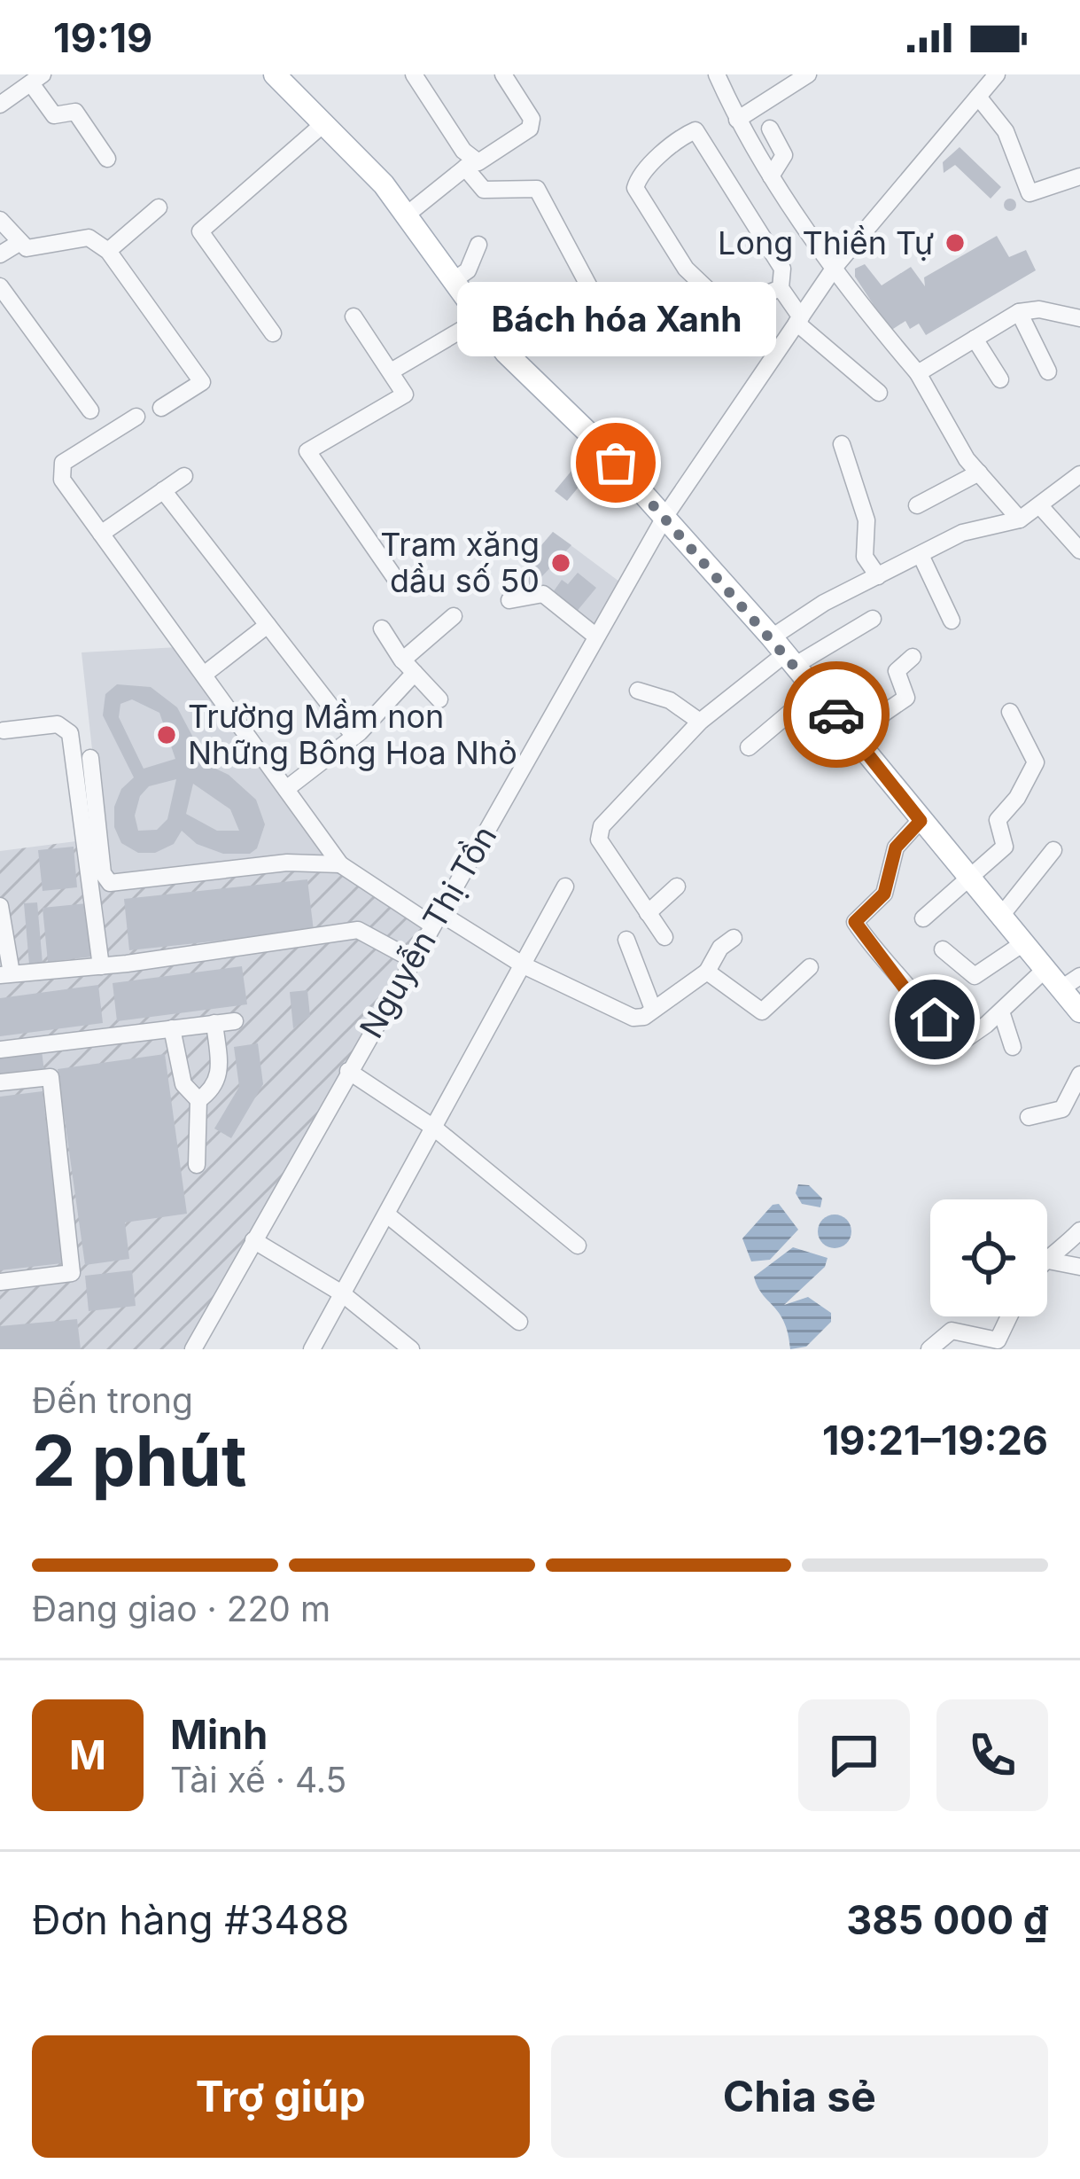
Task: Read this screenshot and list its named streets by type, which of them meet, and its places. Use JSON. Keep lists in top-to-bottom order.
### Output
{
  "streets": {
    "street": ["Nguyễn Thị Tồn"]
  },
  "places": [
    "Long Thiền Tự",
    "Bách hóa Xanh",
    "Trạm xăng dầu số 50",
    "Trường Mầm non Những Bông Hoa Nhỏ"
  ],
  "page": {
    "status": "19:19",
    "bubble": "Bách hóa Xanh",
    "heading": ["2 phút", "Đến trong", "19:21–19:26"],
    "panel": [
      "Minh",
      "Tài xế · 4.5",
      "Đơn hàng #3488",
      "385 000 ₫"
    ],
    "bar": "Đang giao · 220 m",
    "round": "M",
    "buttons": ["Trợ giúp", "Chia sẻ"]
  }
}
